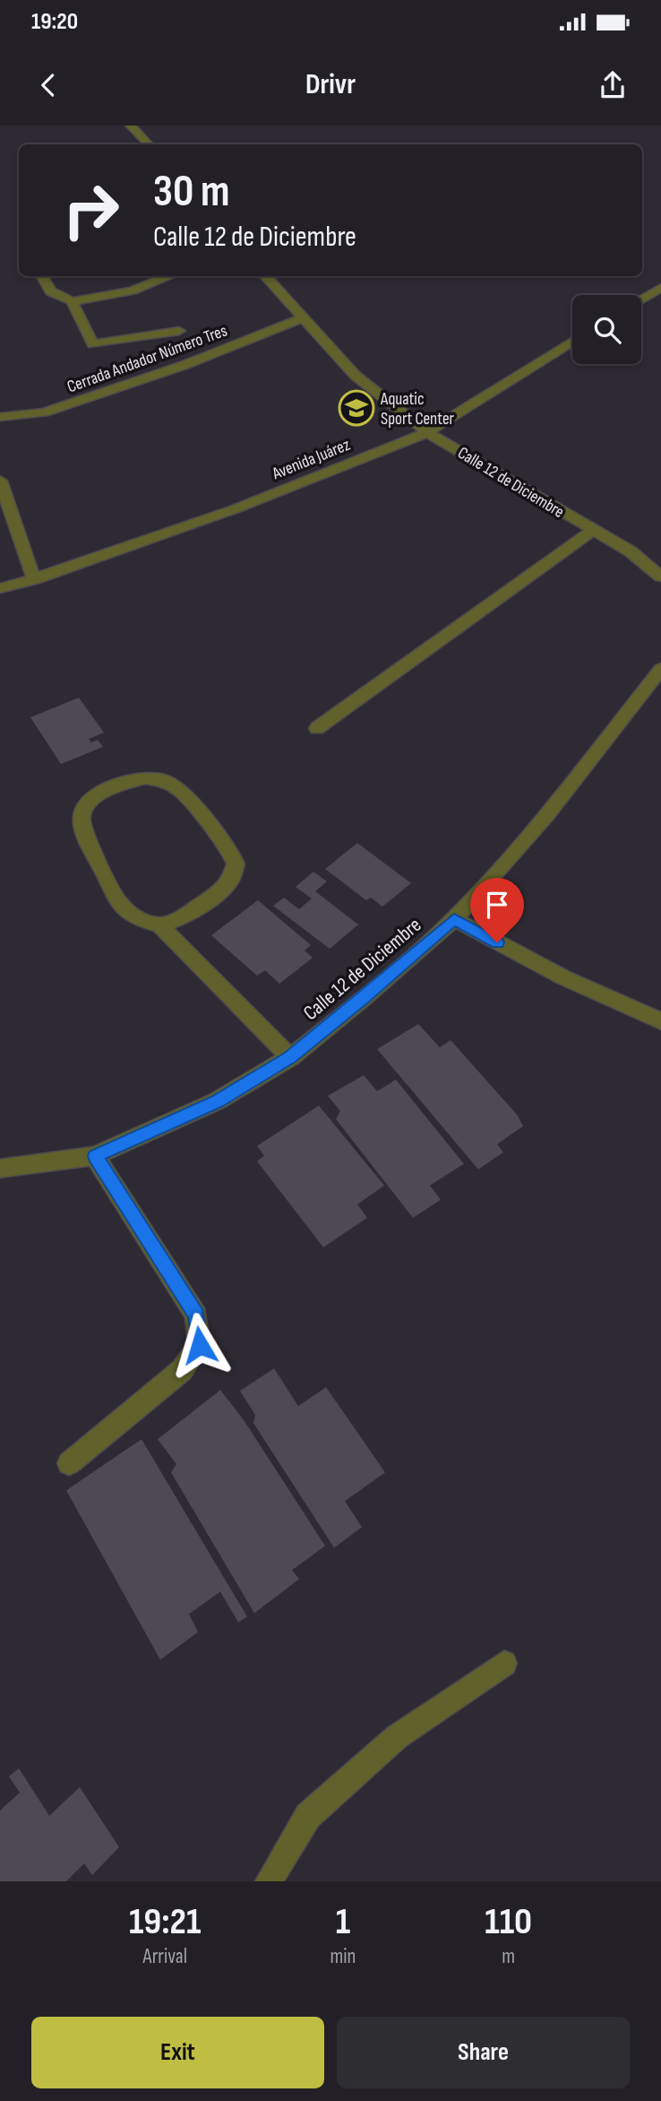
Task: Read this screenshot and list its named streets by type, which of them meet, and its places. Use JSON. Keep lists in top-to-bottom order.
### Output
{
  "streets": {
    "street": ["Cerrada Andador Número Tres", "Avenida Juárez", "Calle 12 de Diciembre"]
  },
  "crossings": [
    ["Cerrada Andador Número Tres", "Calle 12 de Diciembre"],
    ["Avenida Juárez", "Calle 12 de Diciembre"]
  ],
  "places": {
    "school or university": ["Aquatic Sport Center"]
  },
  "page": {
    "status": "19:20",
    "header": "Drivr",
    "turn": ["30 m", "Calle 12 de Diciembre"],
    "eta": [
      "19:21",
      "Arrival",
      "1",
      "min",
      "110",
      "m"
    ],
    "buttons": ["Exit", "Share"]
  }
}
